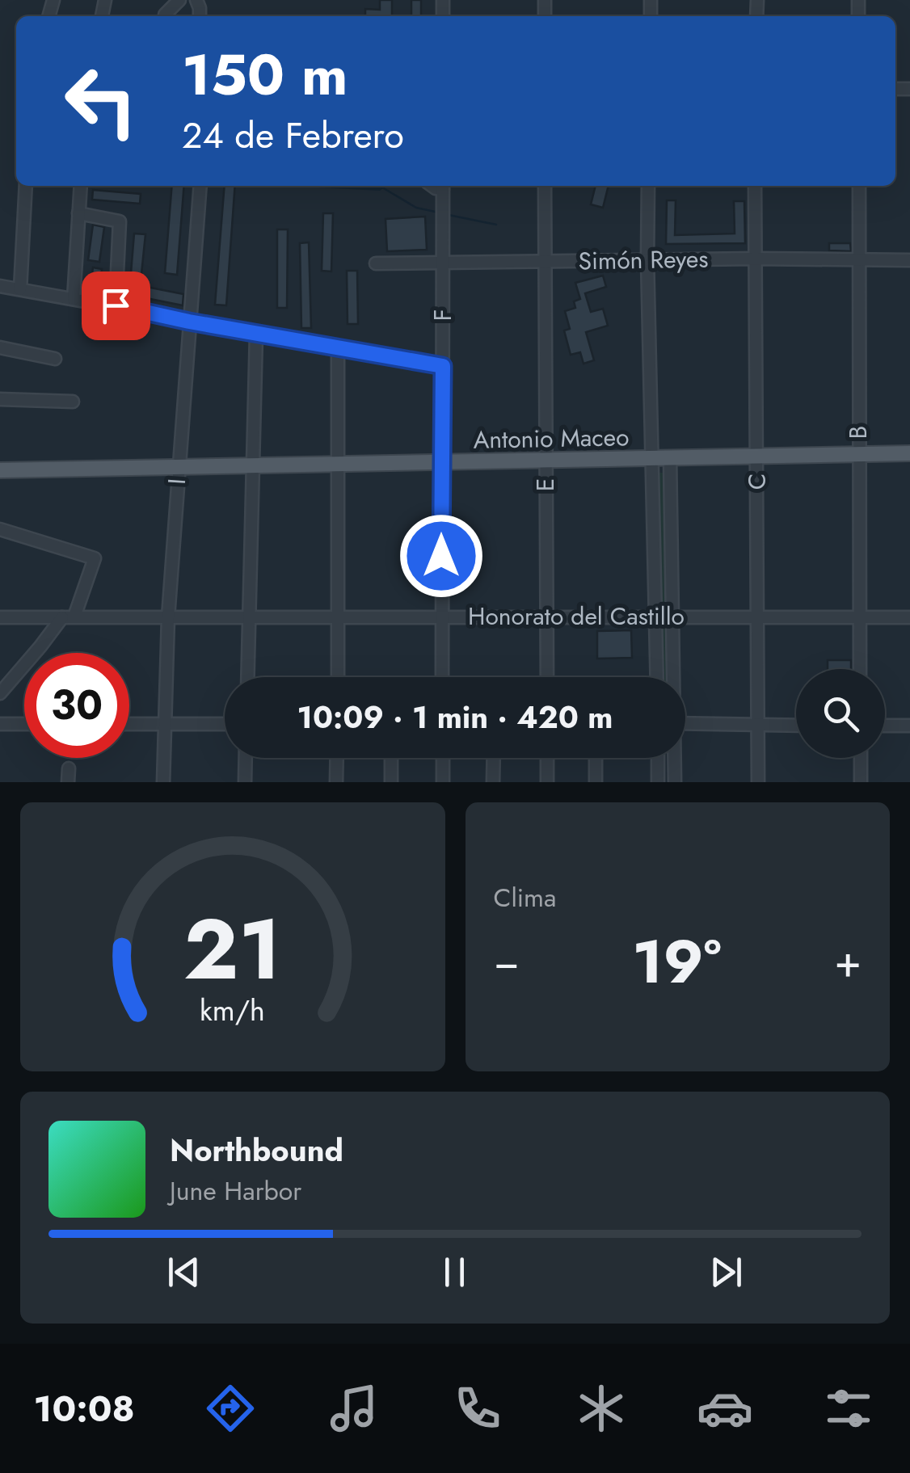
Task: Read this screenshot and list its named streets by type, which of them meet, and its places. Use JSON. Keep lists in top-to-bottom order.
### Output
{
  "streets": {
    "main road": ["Antonio Maceo"],
    "street": [
      "Simón Reyes",
      "F",
      "B",
      "I",
      "C",
      "E",
      "Honorato del Castillo"
    ]
  },
  "crossings": [
    ["Simón Reyes", "F"],
    ["Simón Reyes", "B"],
    ["Simón Reyes", "C"],
    ["Simón Reyes", "E"],
    ["F", "Antonio Maceo"],
    ["F", "Honorato del Castillo"],
    ["B", "Antonio Maceo"],
    ["B", "Honorato del Castillo"],
    ["Antonio Maceo", "I"],
    ["Antonio Maceo", "C"],
    ["Antonio Maceo", "E"],
    ["I", "Honorato del Castillo"],
    ["C", "Honorato del Castillo"],
    ["E", "Honorato del Castillo"]
  ],
  "page": {
    "turn": ["150 m", "24 de Febrero"],
    "limit": "30",
    "trip": "10:09 · 1 min · 420 m",
    "tile": "Clima",
    "heat": ["−", "19°", "+"],
    "song": ["Northbound", "June Harbor"],
    "tabs": "10:08",
    "gauge": ["21", "km/h"]
  }
}
